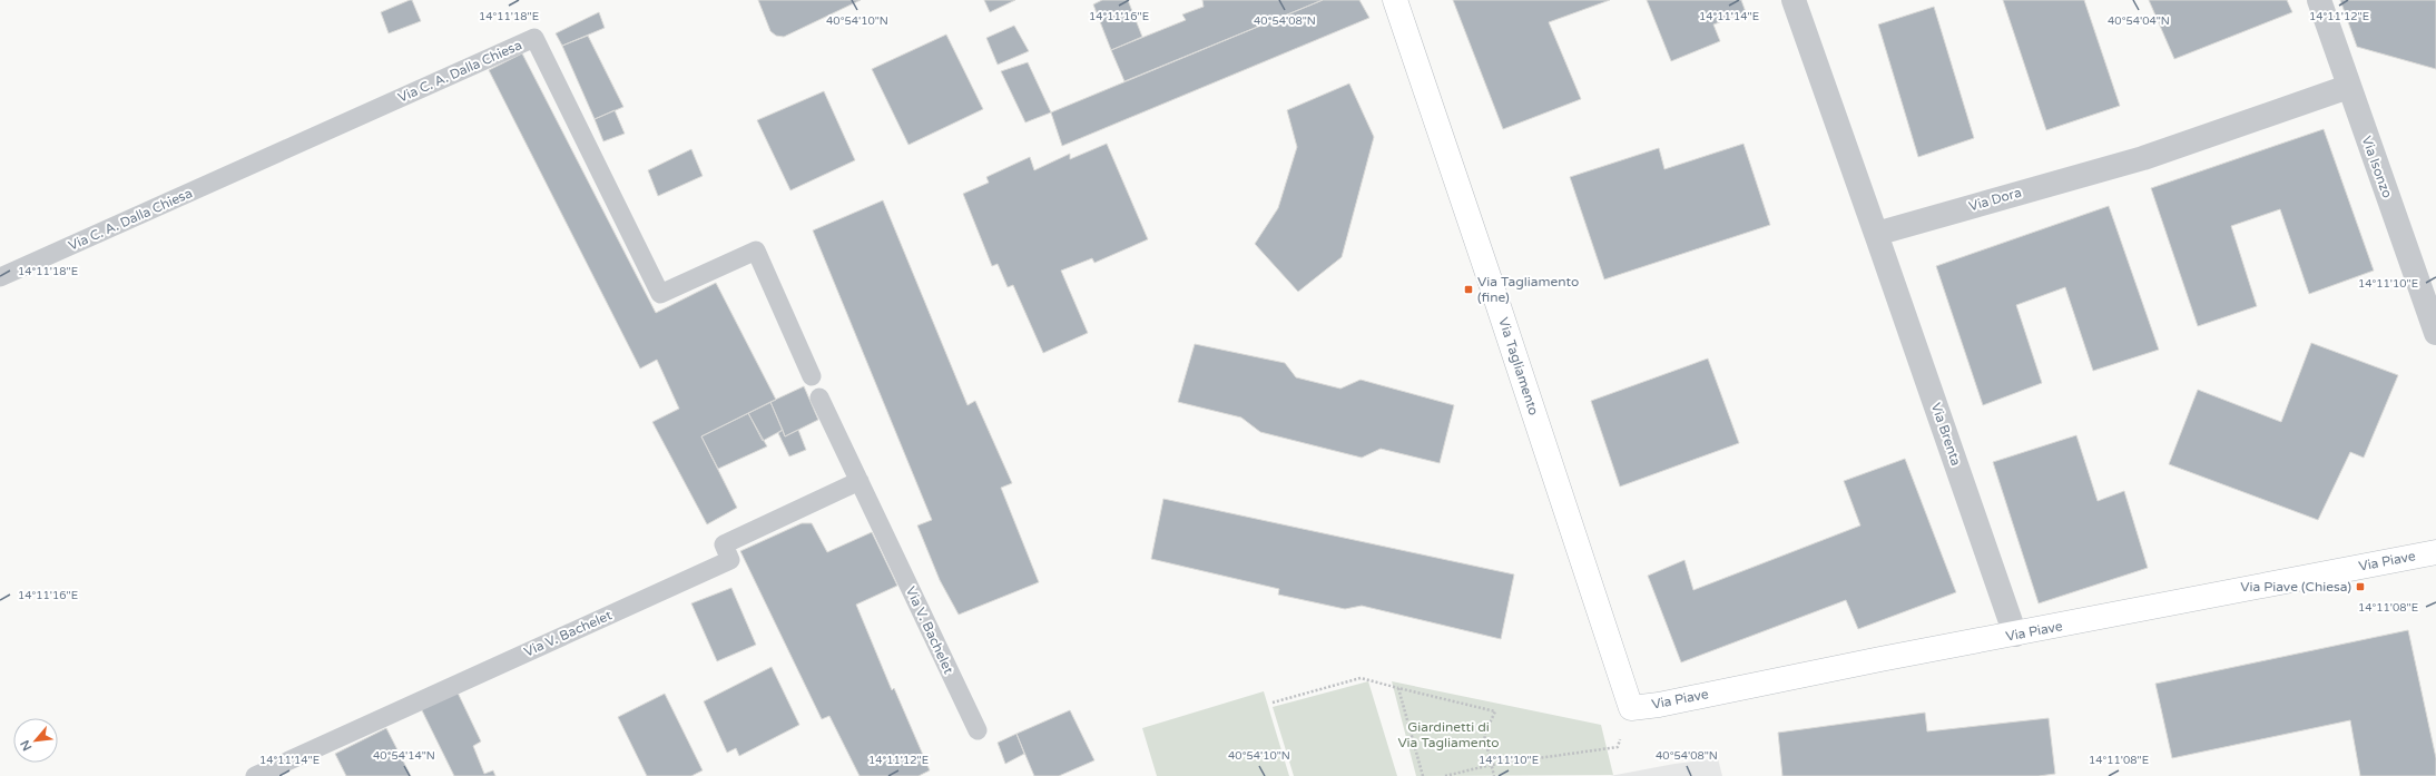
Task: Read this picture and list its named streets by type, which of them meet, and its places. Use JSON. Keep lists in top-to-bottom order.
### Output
{
  "streets": {
    "main road": ["Via Tagliamento", "Via Piave"],
    "street": ["Via Isonzo", "Via Dora", "Via Brenta"],
    "lane": ["Via C. A. Dalla Chiesa", "Via V. Bachelet"]
  },
  "crossings": [
    ["Via Isonzo", "Via Dora"],
    ["Via Dora", "Via Brenta"],
    ["Via Tagliamento", "Via Piave"],
    ["Via Brenta", "Via Piave"]
  ],
  "parks": ["Giardinetti di Via Tagliamento"],
  "places": {
    "transit": ["Via Tagliamento (fine)", "Via Piave (Chiesa)"]
  },
  "north": "bottom left",
  "coordinates": [
    "14°11'16\"E",
    "14°11'12\"E",
    "14°11'18\"E",
    "14°11'14\"E",
    "40°54'10\"N",
    "40°54'08\"N",
    "40°54'04\"N",
    "14°11'10\"E",
    "14°11'08\"E",
    "40°54'14\"N"
  ]
}
